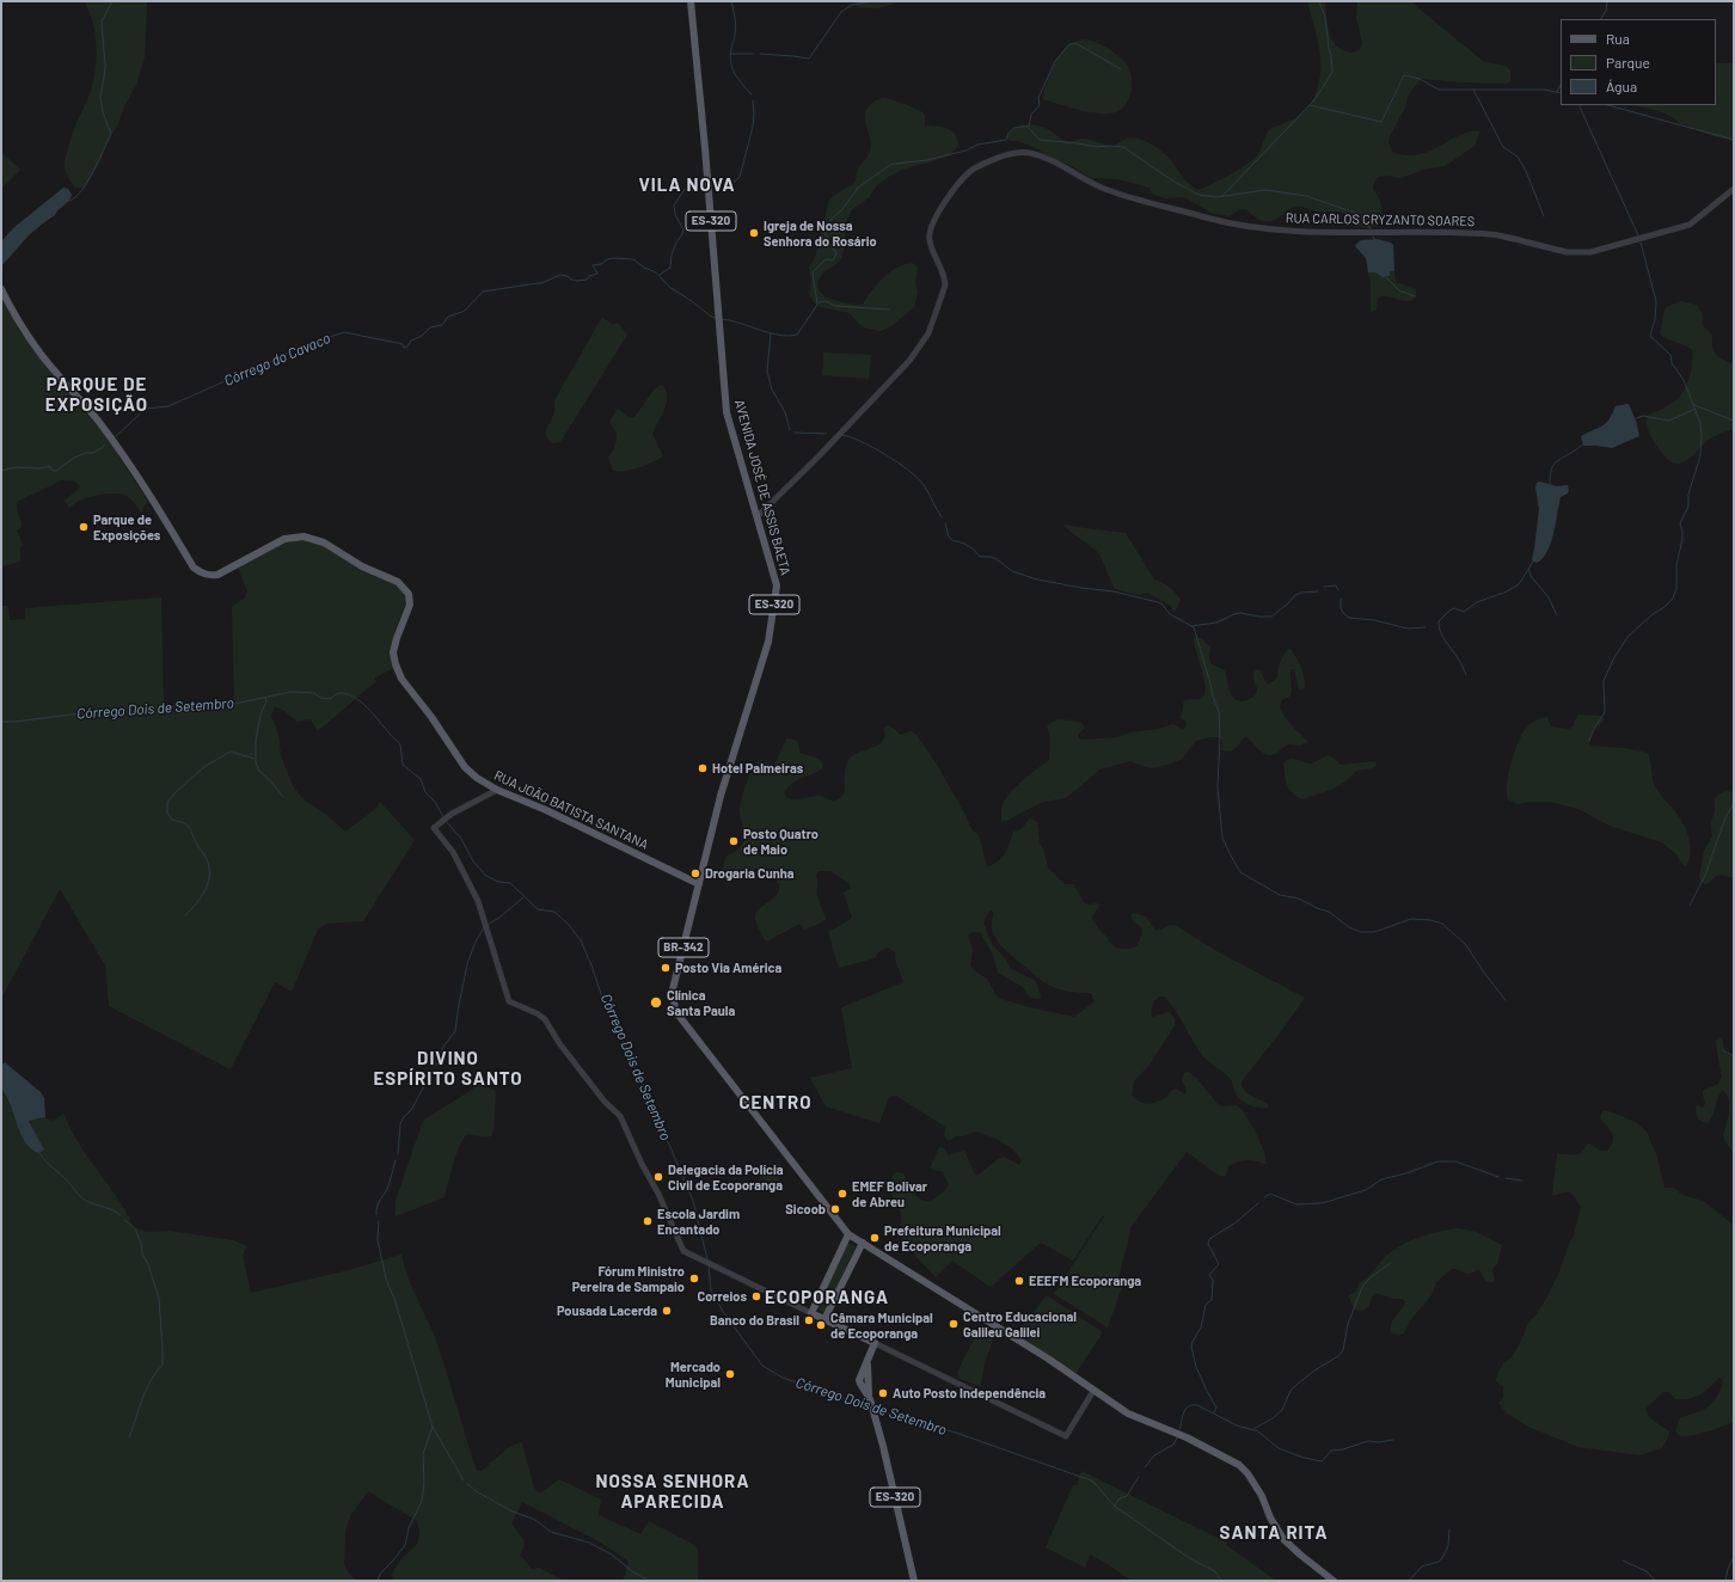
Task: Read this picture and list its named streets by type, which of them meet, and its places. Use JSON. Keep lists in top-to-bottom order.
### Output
{
  "streets": {
    "main road": [
      "ES-320",
      "AVENIDA JOSÉ DE ASSIS BAETA",
      "RUA JOÃO BATISTA SANTANA",
      "BR-342"
    ],
    "street": ["RUA CARLOS CRYZANTO SOARES"]
  },
  "crossings": [
    ["RUA CARLOS CRYZANTO SOARES", "AVENIDA JOSÉ DE ASSIS BAETA"],
    ["AVENIDA JOSÉ DE ASSIS BAETA", "RUA JOÃO BATISTA SANTANA"],
    ["AVENIDA JOSÉ DE ASSIS BAETA", "BR-342"]
  ],
  "districts": [
    "VILA NOVA",
    "PARQUE DE EXPOSIÇÃO",
    "DIVINO ESPÍRITO SANTO",
    "CENTRO",
    "ECOPORANGA",
    "NOSSA SENHORA APARECIDA",
    "SANTA RITA"
  ],
  "water": ["Córrego do Cavaco", "Córrego Dois de Setembro"],
  "places": [
    "Igreja de Nossa Senhora do Rosário",
    "Parque de Exposições",
    "Hotel Palmeiras",
    "Posto Quatro de Maio",
    "Drogaria Cunha",
    "Posto Via América",
    "Clínica Santa Paula",
    "Delegacia da Polícia Civil de Ecoporanga",
    "EMEF Bolivar de Abreu",
    "Sicoob",
    "Escola Jardim Encantado",
    "Prefeitura Municipal de Ecoporanga",
    "Fórum Ministro Pereira de Sampaio",
    "EEEFM Ecoporanga",
    "Correios",
    "Pousada Lacerda",
    "Banco do Brasil",
    "Centro Educacional Galileu Galilei",
    "Câmara Municipal de Ecoporanga",
    "Mercado Municipal",
    "Auto Posto Independência"
  ],
  "legend": ["Rua", "Parque", "Água"]
}
